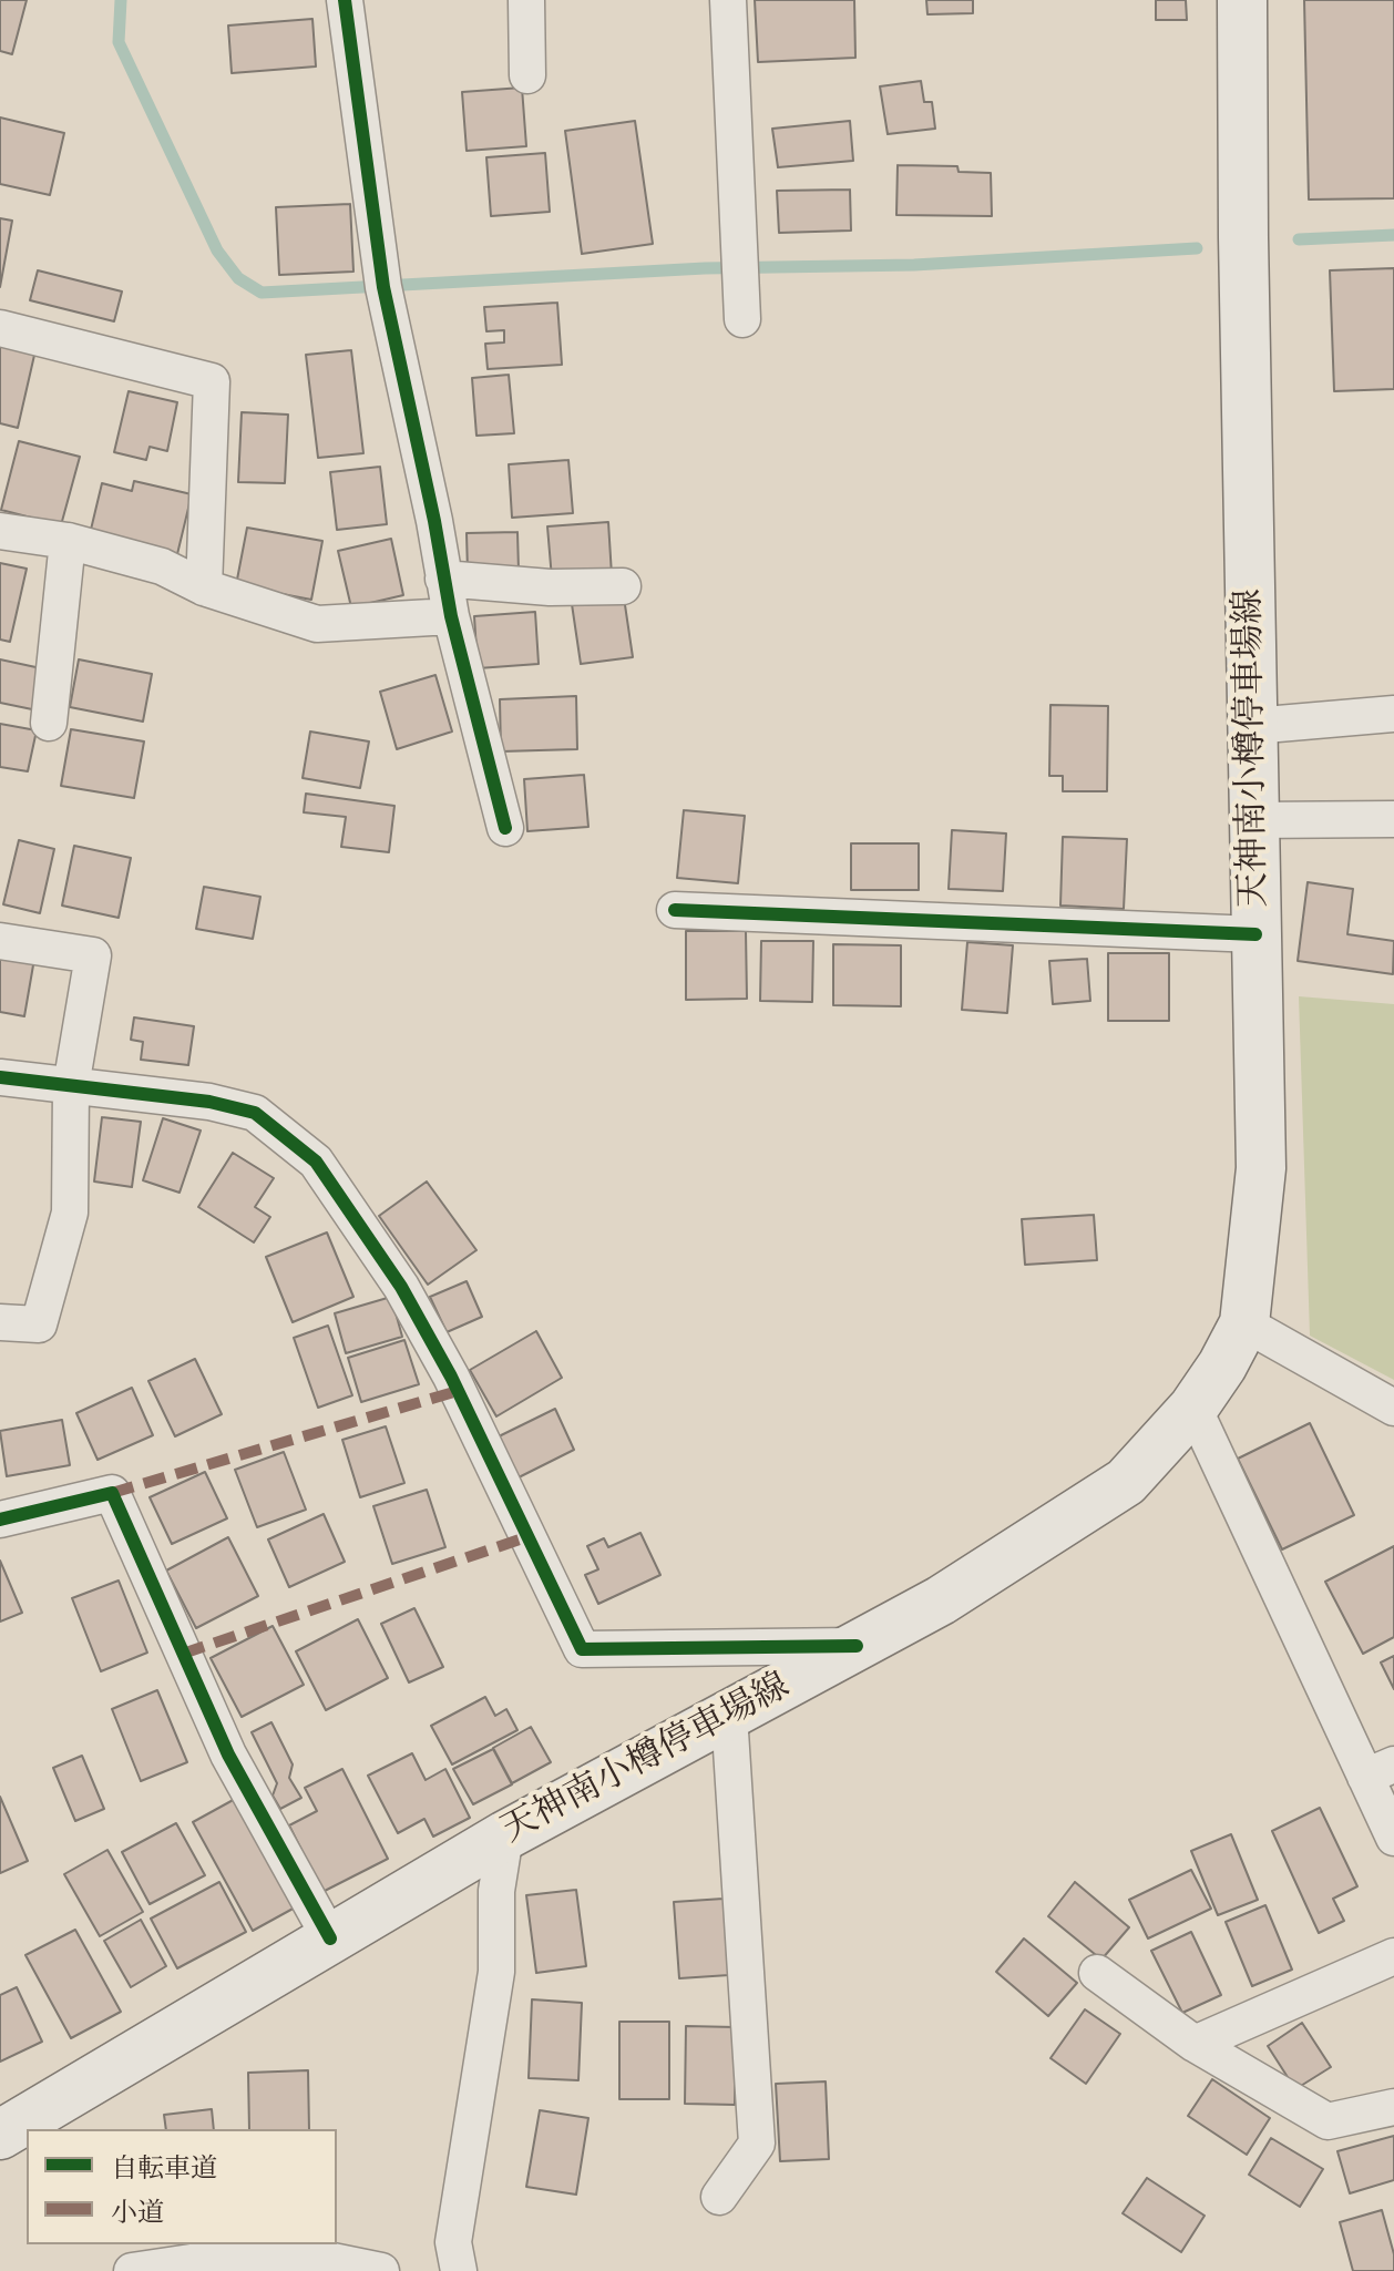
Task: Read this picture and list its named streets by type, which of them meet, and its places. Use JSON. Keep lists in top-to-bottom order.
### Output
{
  "streets": {
    "main road": ["天神南小樽停車場線"]
  },
  "legend": ["自転車道", "小道"]
}
